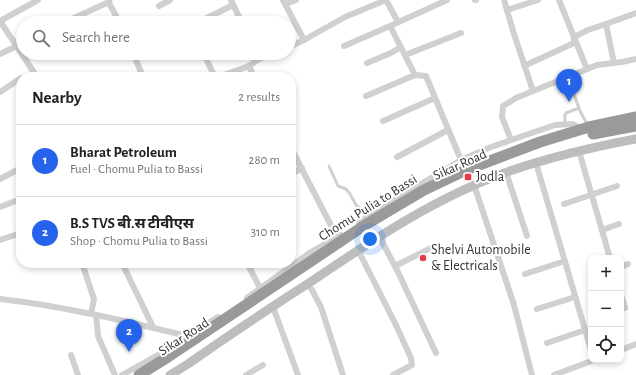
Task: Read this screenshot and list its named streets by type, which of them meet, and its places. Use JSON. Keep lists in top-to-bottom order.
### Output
{
  "streets": {
    "highway": ["Sikar Road", "Chomu Pulia to Bassi"]
  },
  "places": {
    "transit": ["Jodla"],
    "other": ["Shelvi Automobile & Electricals"]
  },
  "page": {
    "search": "Search here",
    "pins": ["1", "2"],
    "heading": ["Nearby", "2 results"],
    "list": [
      {
        "mark": "1",
        "name": "Bharat Petroleum",
        "note": "Fuel · Chomu Pulia to Bassi",
        "value": "280 m"
      },
      {
        "mark": "2",
        "name": "B.S TVS बी.स टीवीएस",
        "note": "Shop · Chomu Pulia to Bassi",
        "value": "310 m"
      }
    ],
    "map_buttons": ["+", "−"]
  }
}
